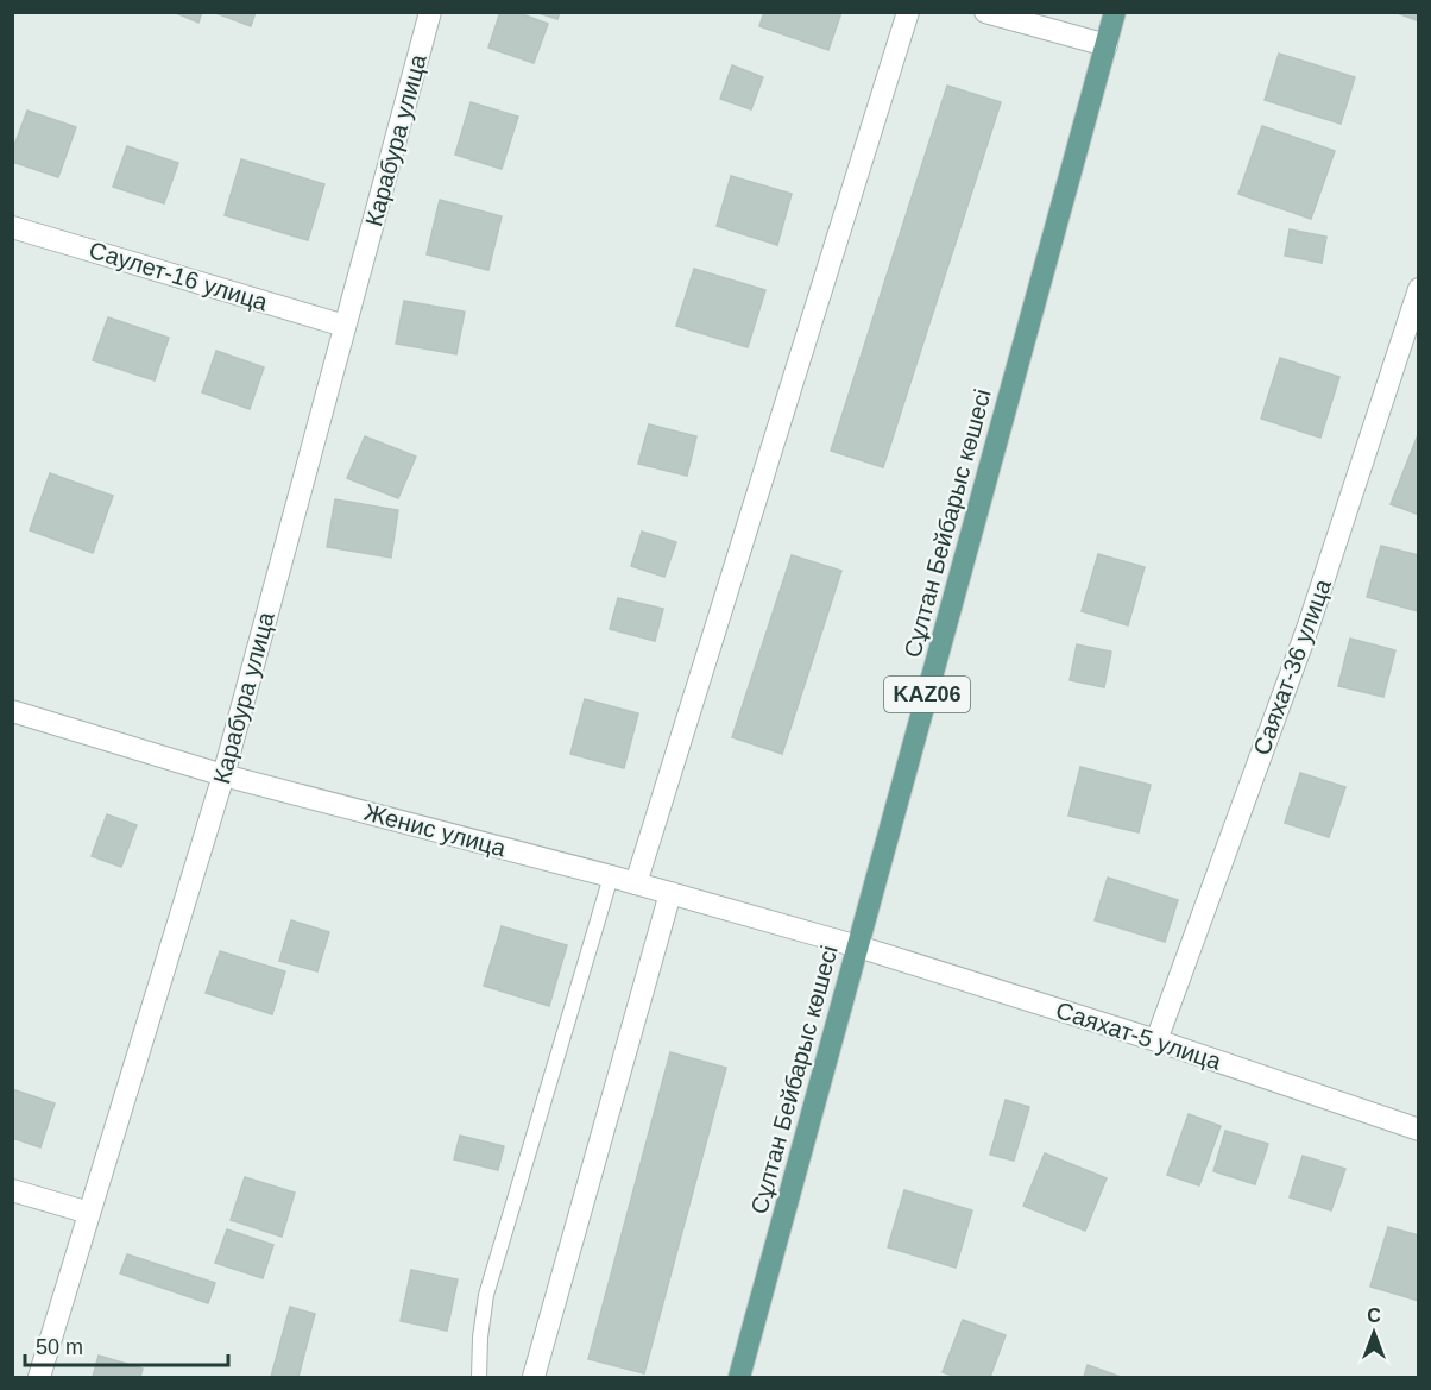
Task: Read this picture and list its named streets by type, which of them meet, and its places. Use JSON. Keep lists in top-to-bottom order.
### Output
{
  "streets": {
    "main road": ["Сұлтан Бейбарыс көшесі", "KAZ06"],
    "street": [
      "Карабура улица",
      "Саулет-16 улица",
      "Саяхат-36 улица",
      "Женис улица",
      "Саяхат-5 улица"
    ]
  },
  "crossings": [
    ["Карабура улица", "Саулет-16 улица"],
    ["Карабура улица", "Женис улица"],
    ["Сұлтан Бейбарыс көшесі", "Женис улица"],
    ["Сұлтан Бейбарыс көшесі", "Саяхат-5 улица"],
    ["Саяхат-36 улица", "Саяхат-5 улица"],
    ["Женис улица", "Саяхат-5 улица"]
  ],
  "scale_bar": "50 m",
  "north": "top"
}
